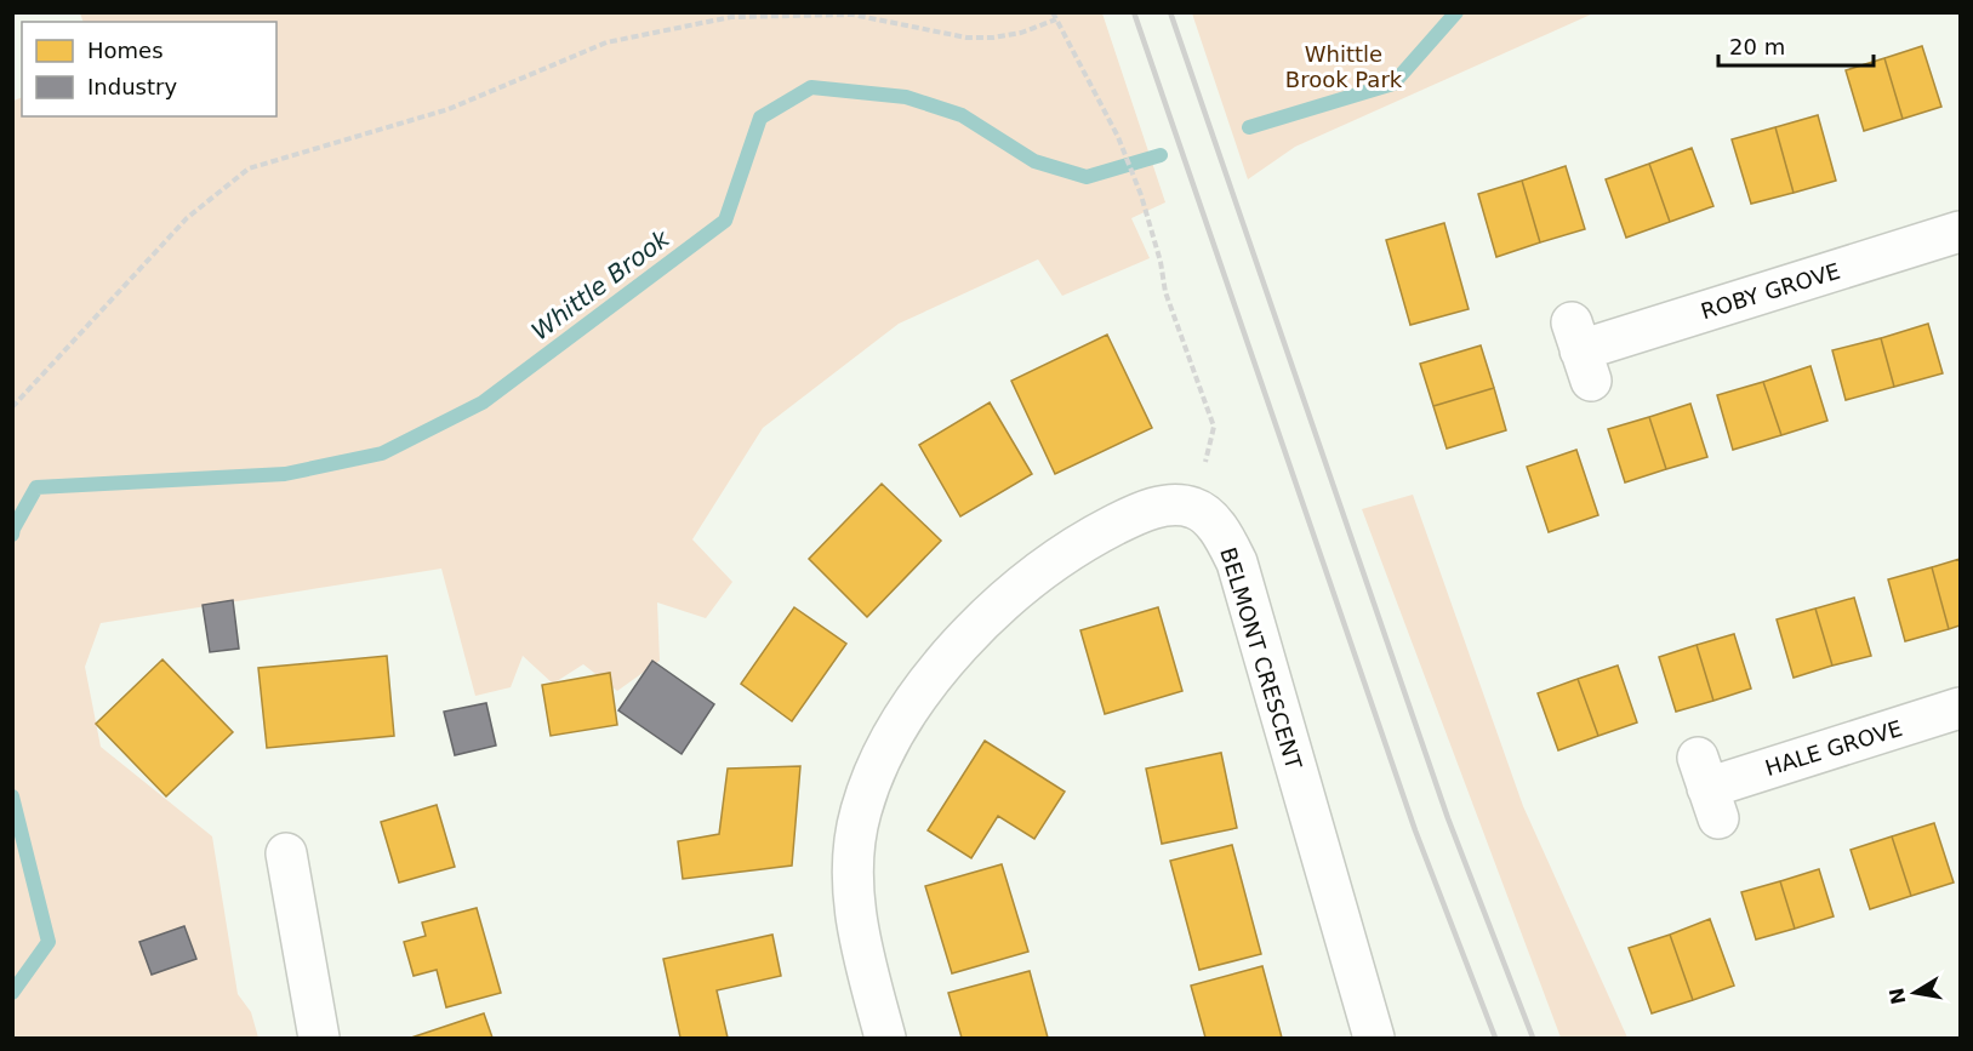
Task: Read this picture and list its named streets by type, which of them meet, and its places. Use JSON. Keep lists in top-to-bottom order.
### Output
{
  "streets": {
    "street": ["ROBY GROVE", "BELMONT CRESCENT", "HALE GROVE"]
  },
  "water": ["Whittle Brook"],
  "parks": ["Whittle Brook Park"],
  "legend": ["Homes", "Industry"],
  "scale_bar": "20 m",
  "north": "left"
}
